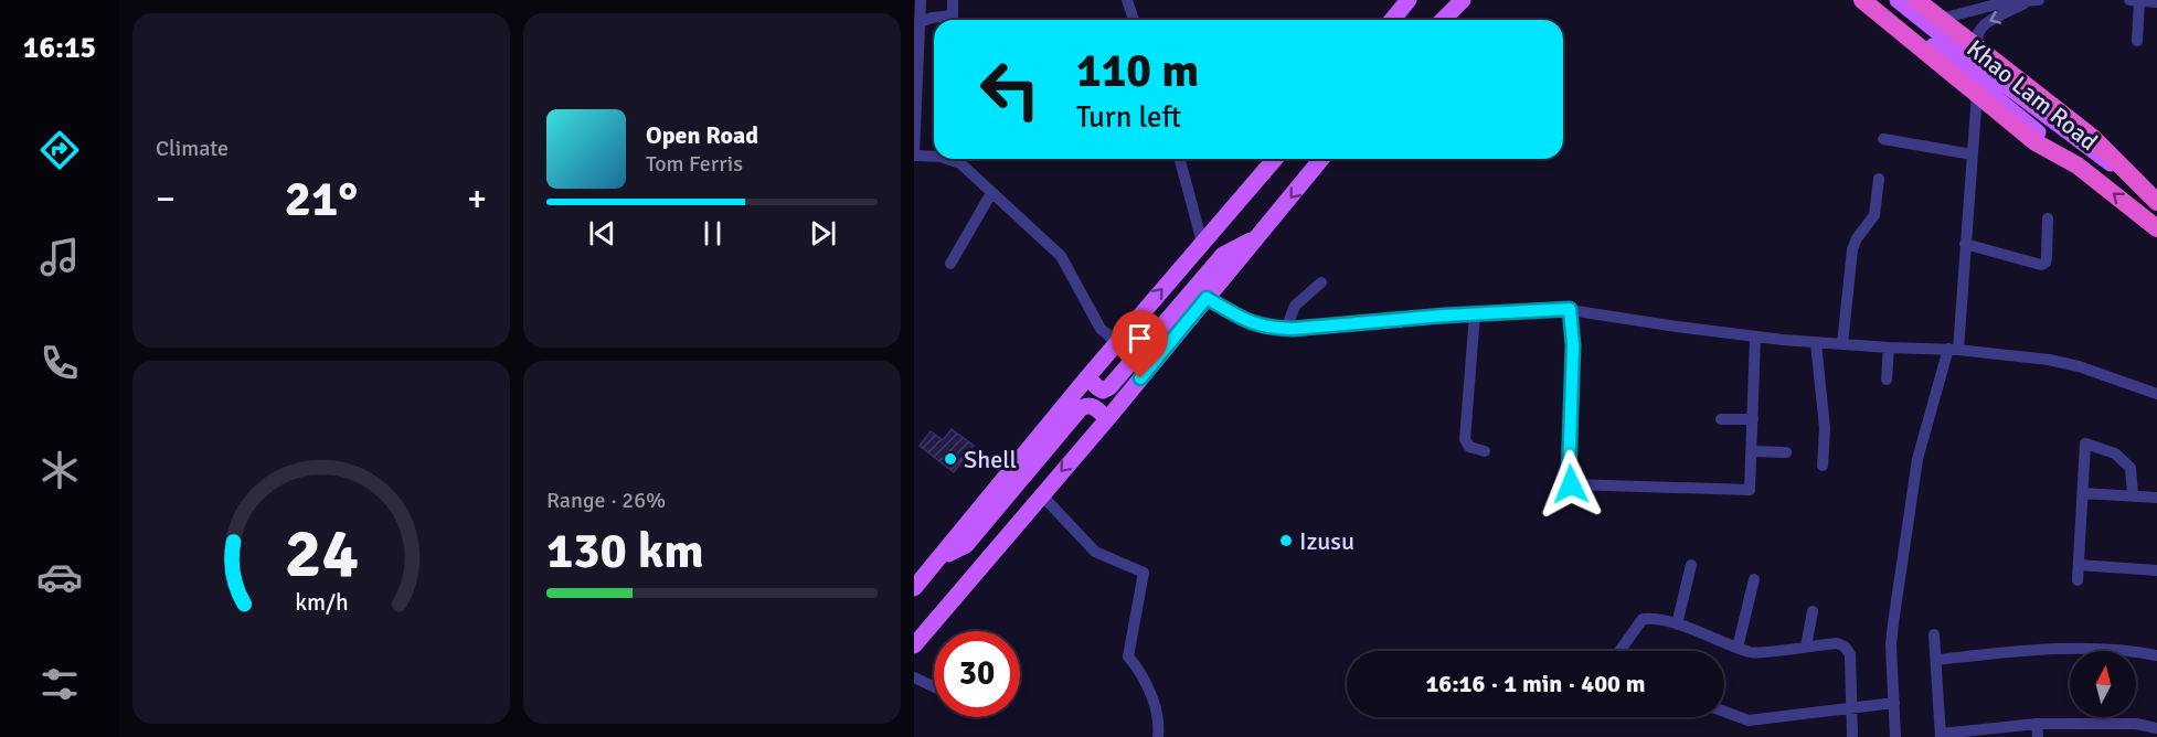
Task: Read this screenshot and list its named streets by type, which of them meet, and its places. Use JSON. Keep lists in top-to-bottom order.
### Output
{
  "streets": {
    "highway": ["Khao Lam Road"]
  },
  "places": ["Shell", "Izusu"],
  "north": "top",
  "page": {
    "tabs": "16:15",
    "tile": [
      "Climate",
      ["Range · 26%", "130 km"]
    ],
    "turn": ["110 m", "Turn left"],
    "song": ["Open Road", "Tom Ferris"],
    "heat": ["−", "21°", "+"],
    "limit": "30",
    "trip": "16:16 · 1 min · 400 m",
    "gauge": ["24", "km/h"]
  }
}
